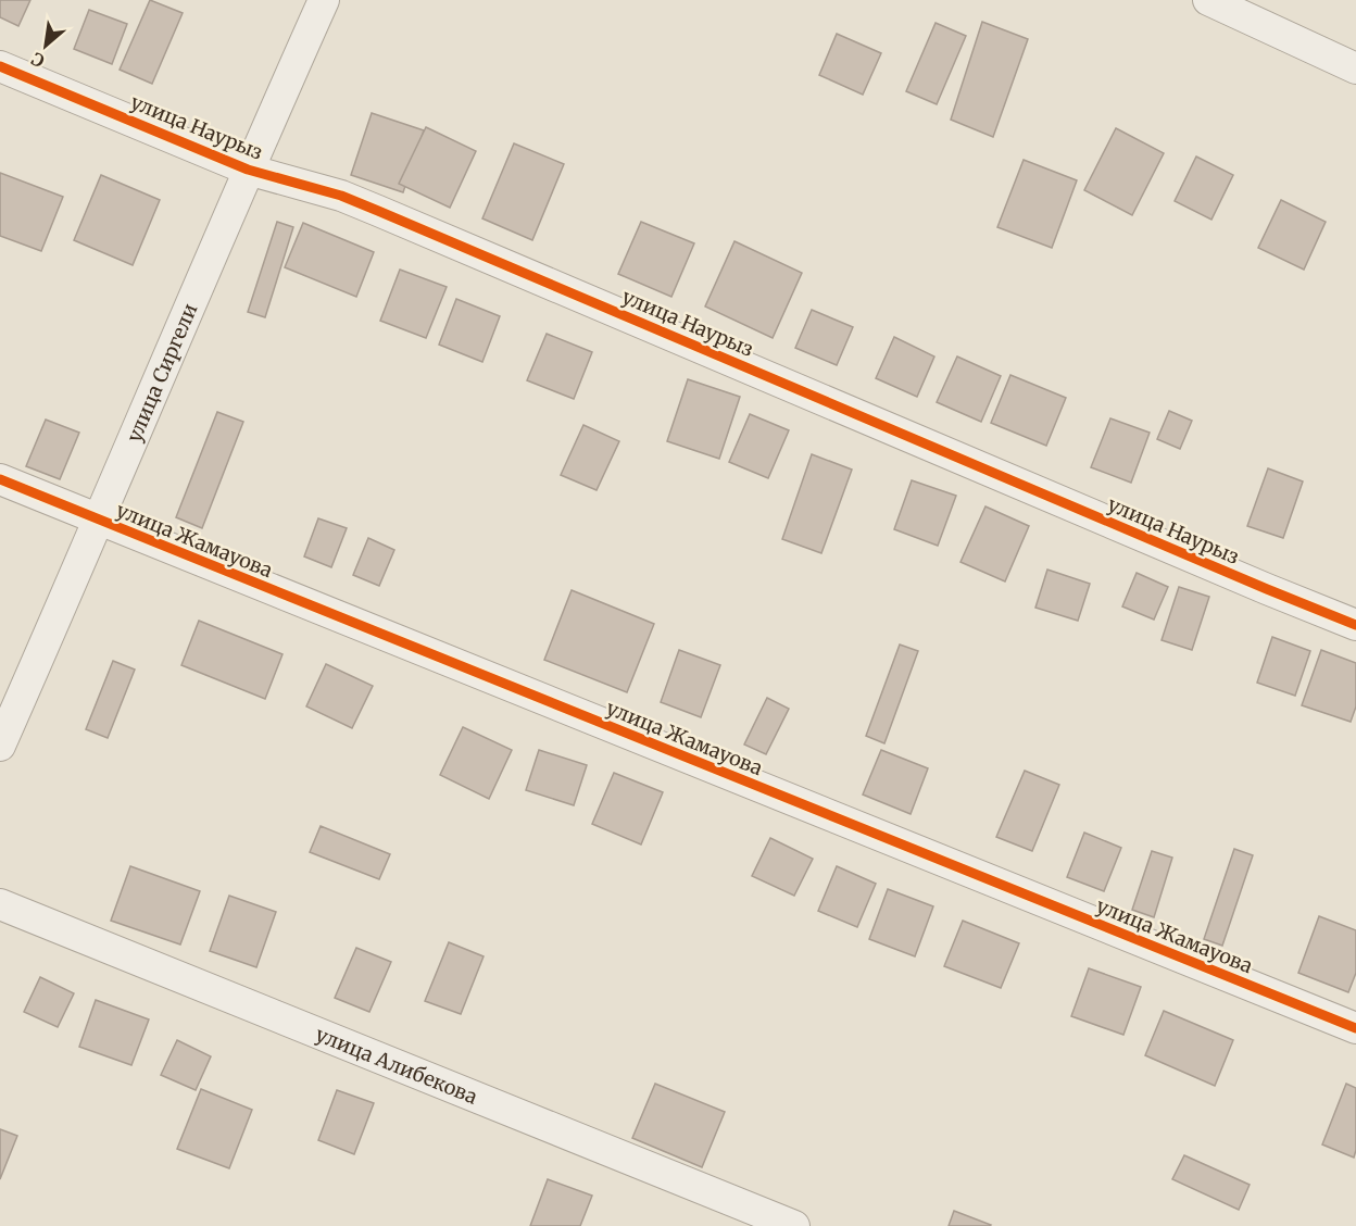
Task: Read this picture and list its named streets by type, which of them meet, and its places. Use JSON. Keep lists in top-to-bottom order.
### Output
{
  "streets": {
    "street": [
      "улица Наурыз",
      "улица Сиргели",
      "улица Жамауова",
      "улица Алибекова"
    ]
  },
  "crossings": [
    ["улица Наурыз", "улица Сиргели"],
    ["улица Сиргели", "улица Жамауова"]
  ],
  "north": "bottom left"
}
